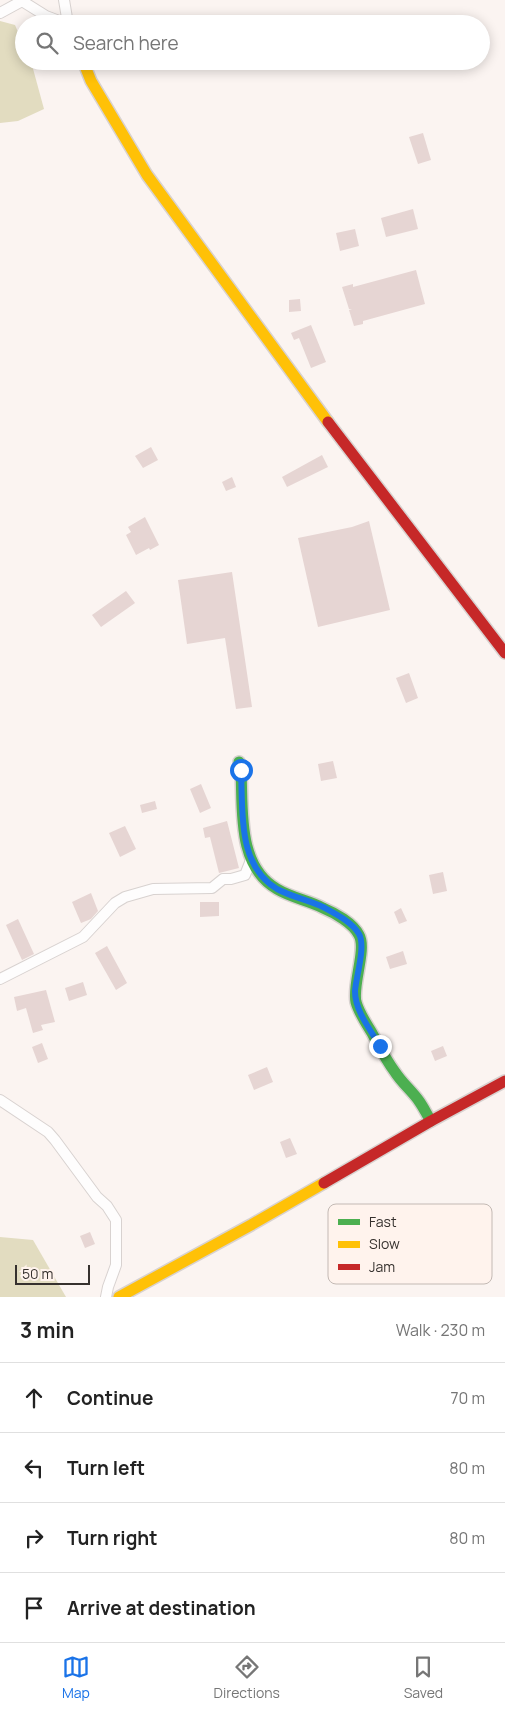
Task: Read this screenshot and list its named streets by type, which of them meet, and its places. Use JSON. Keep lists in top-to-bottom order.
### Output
{
  "legend": ["Fast", "Slow", "Jam"],
  "scale_bar": "50 m",
  "page": {
    "search": "Search here",
    "scale": "50 m",
    "heading": ["3 min", "Walk · 230 m"],
    "list": [
      ["Continue", "70 m"],
      ["Turn left", "80 m"],
      ["Turn right", "80 m"],
      "Arrive at destination"
    ],
    "nav": ["Map", "Directions", "Saved"]
  }
}
